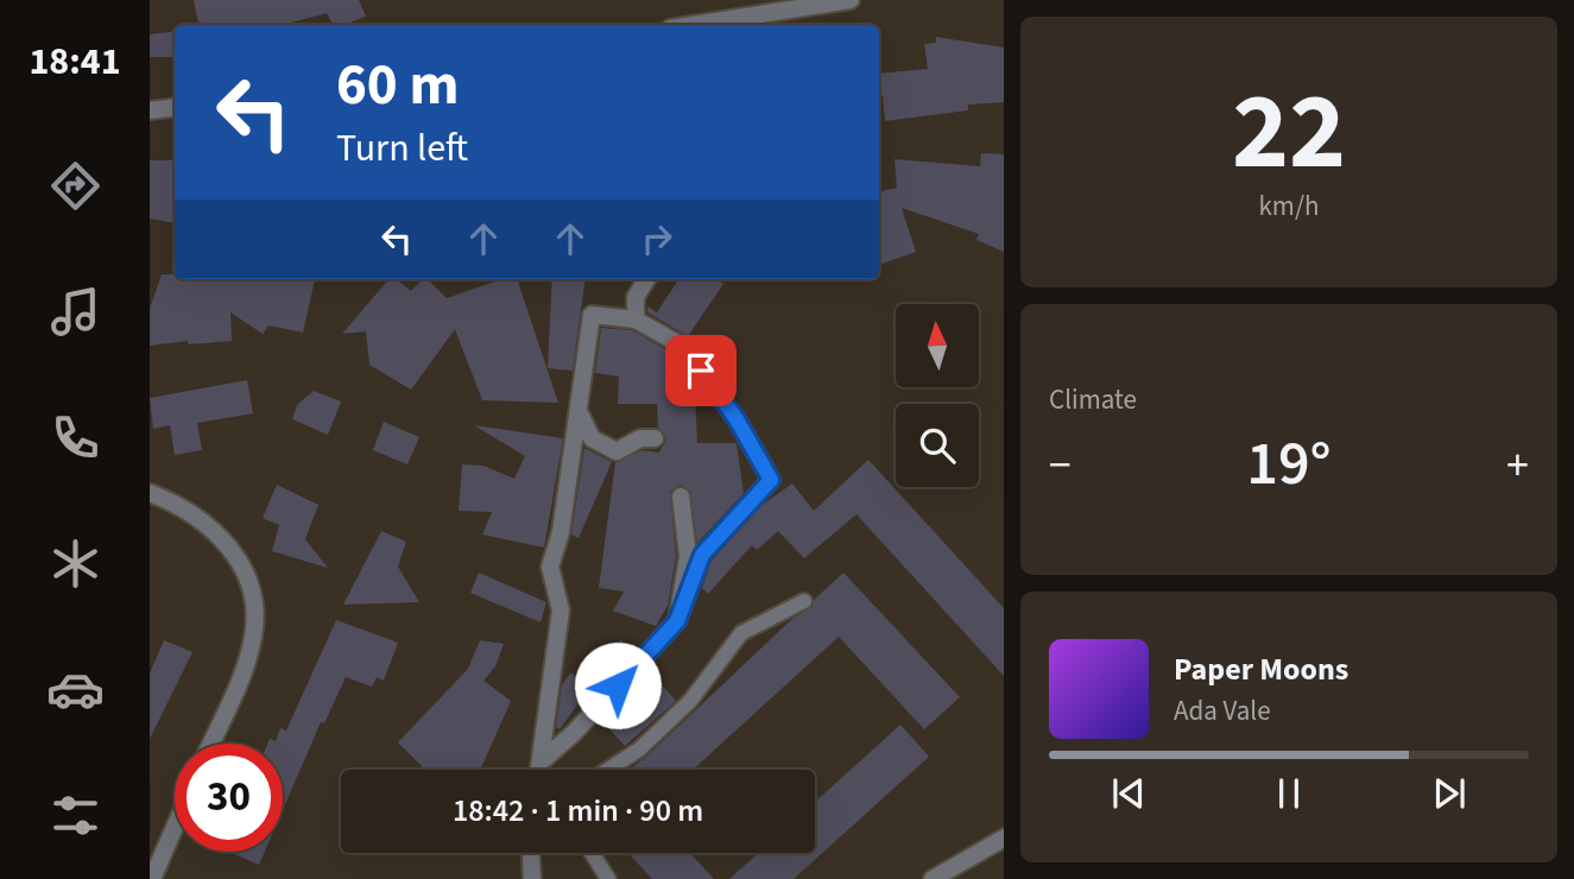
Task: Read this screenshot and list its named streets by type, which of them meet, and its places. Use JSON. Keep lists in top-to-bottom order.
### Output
{
  "north": "top",
  "page": {
    "tabs": "18:41",
    "tile": [
      ["22", "km/h"],
      "Climate"
    ],
    "turn": ["60 m", "Turn left"],
    "heat": ["−", "19°", "+"],
    "song": ["Paper Moons", "Ada Vale"],
    "limit": "30",
    "trip": "18:42 · 1 min · 90 m"
  }
}
